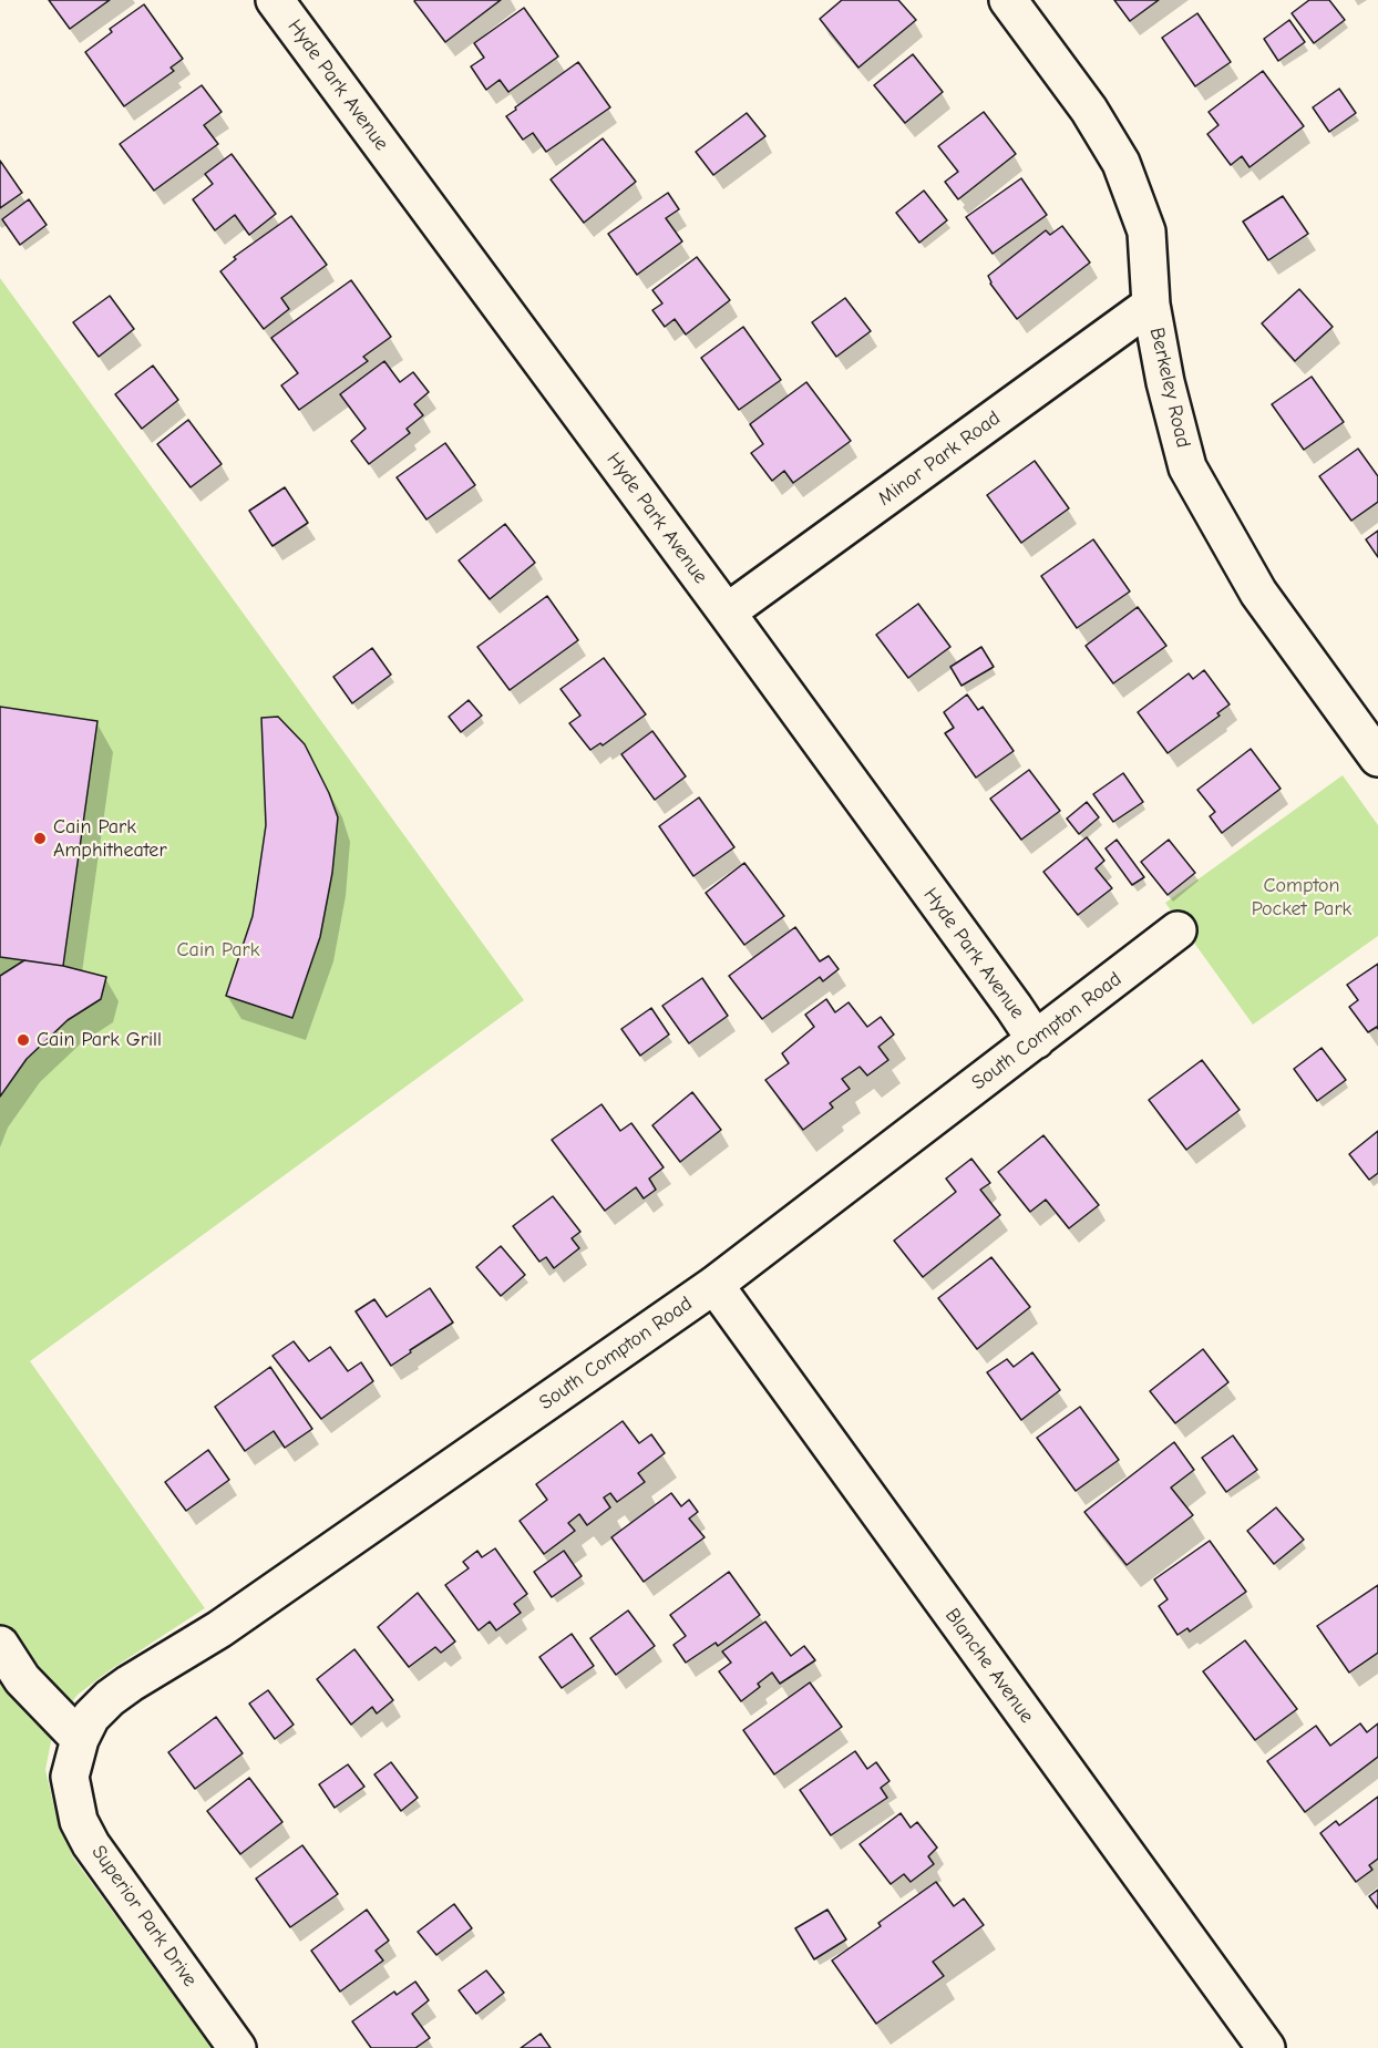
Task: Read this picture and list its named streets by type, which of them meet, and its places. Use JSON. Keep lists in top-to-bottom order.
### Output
{
  "streets": {
    "street": [
      "Hyde Park Avenue",
      "Berkeley Road",
      "Minor Park Road",
      "South Compton Road",
      "Blanche Avenue",
      "Superior Park Drive"
    ]
  },
  "crossings": [
    ["Hyde Park Avenue", "Minor Park Road"],
    ["Hyde Park Avenue", "South Compton Road"],
    ["Berkeley Road", "Minor Park Road"],
    ["South Compton Road", "Blanche Avenue"],
    ["South Compton Road", "Superior Park Drive"]
  ],
  "parks": ["Compton Pocket Park", "Cain Park"],
  "places": ["Cain Park Amphitheater", "Cain Park Grill"]
}
